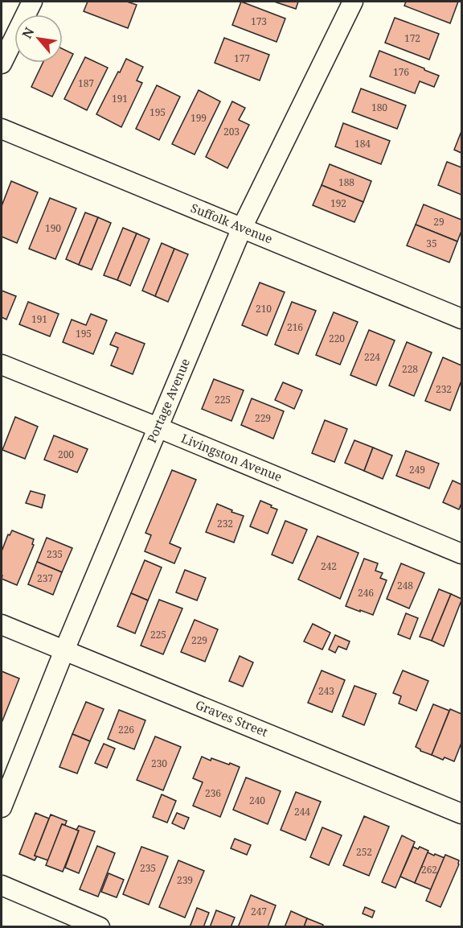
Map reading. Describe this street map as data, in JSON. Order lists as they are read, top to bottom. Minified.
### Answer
{"streets":{"street":["Suffolk Avenue","Portage Avenue","Livingston Avenue","Graves Street"]},"crossings":[["Suffolk Avenue","Portage Avenue"],["Portage Avenue","Livingston Avenue"],["Portage Avenue","Graves Street"]],"house_numbers":["173","172","177","176","187","191","180","195","199","203","184","188","192","29","190","35","210","191","216","195","220","224","228","232","225","229","200","249","232","235","242","237","248","246","225","229","243","226","230","236","240","244","252","235","262","239","247"],"north":"top left"}
